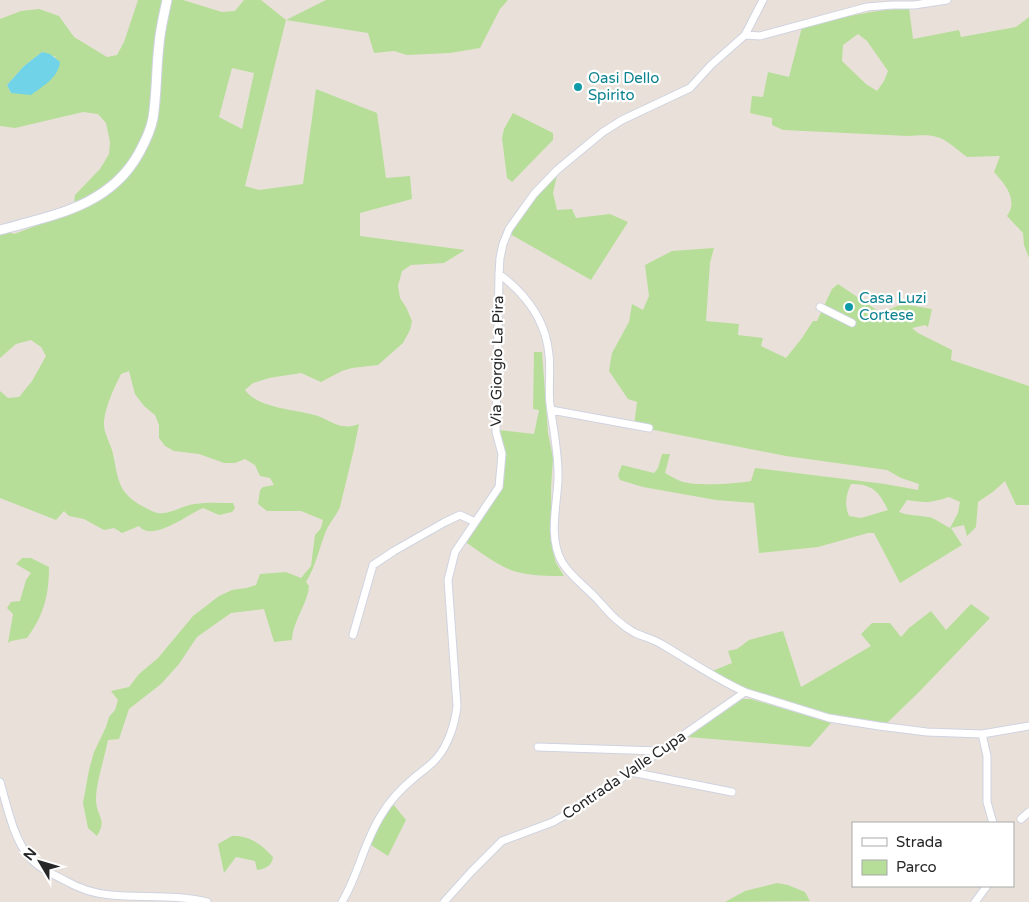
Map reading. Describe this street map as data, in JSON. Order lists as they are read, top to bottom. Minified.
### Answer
{"streets":{"street":["Via Giorgio La Pira","Contrada Valle Cupa"]},"places":["Oasi Dello Spirito","Casa Luzi Cortese"],"legend":["Strada","Parco"],"north":"top left"}
